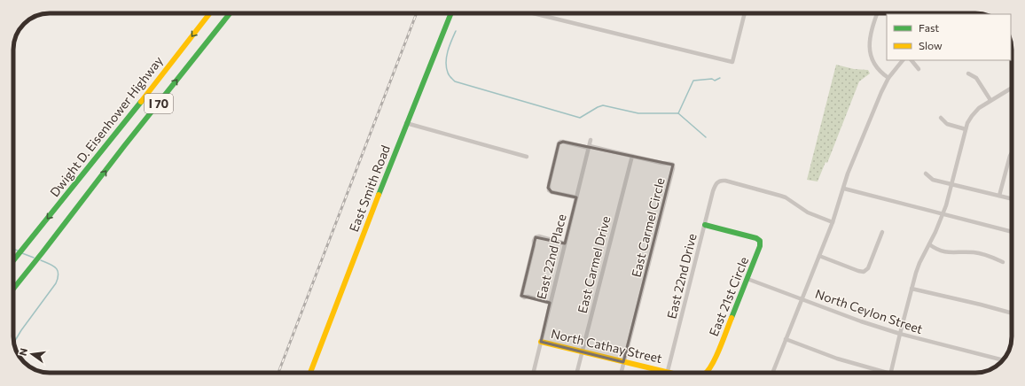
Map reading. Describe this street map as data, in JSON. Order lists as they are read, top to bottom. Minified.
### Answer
{"streets":{"main road":["I 70","Dwight D. Eisenhower Highway","East Smith Road","East 21st Circle","North Cathay Street"],"street":["East Carmel Circle","East 22nd Place","East Carmel Drive","East 22nd Drive","North Ceylon Street"]},"crossings":[["East Carmel Circle","East 22nd Place"],["East Carmel Circle","East Carmel Drive"],["East Carmel Circle","North Cathay Street"],["East 22nd Place","North Cathay Street"],["East Carmel Drive","North Cathay Street"],["East 22nd Drive","East 21st Circle"],["East 22nd Drive","North Cathay Street"],["East 21st Circle","North Ceylon Street"],["East 21st Circle","North Cathay Street"]],"legend":["Fast","Slow"],"north":"left"}
